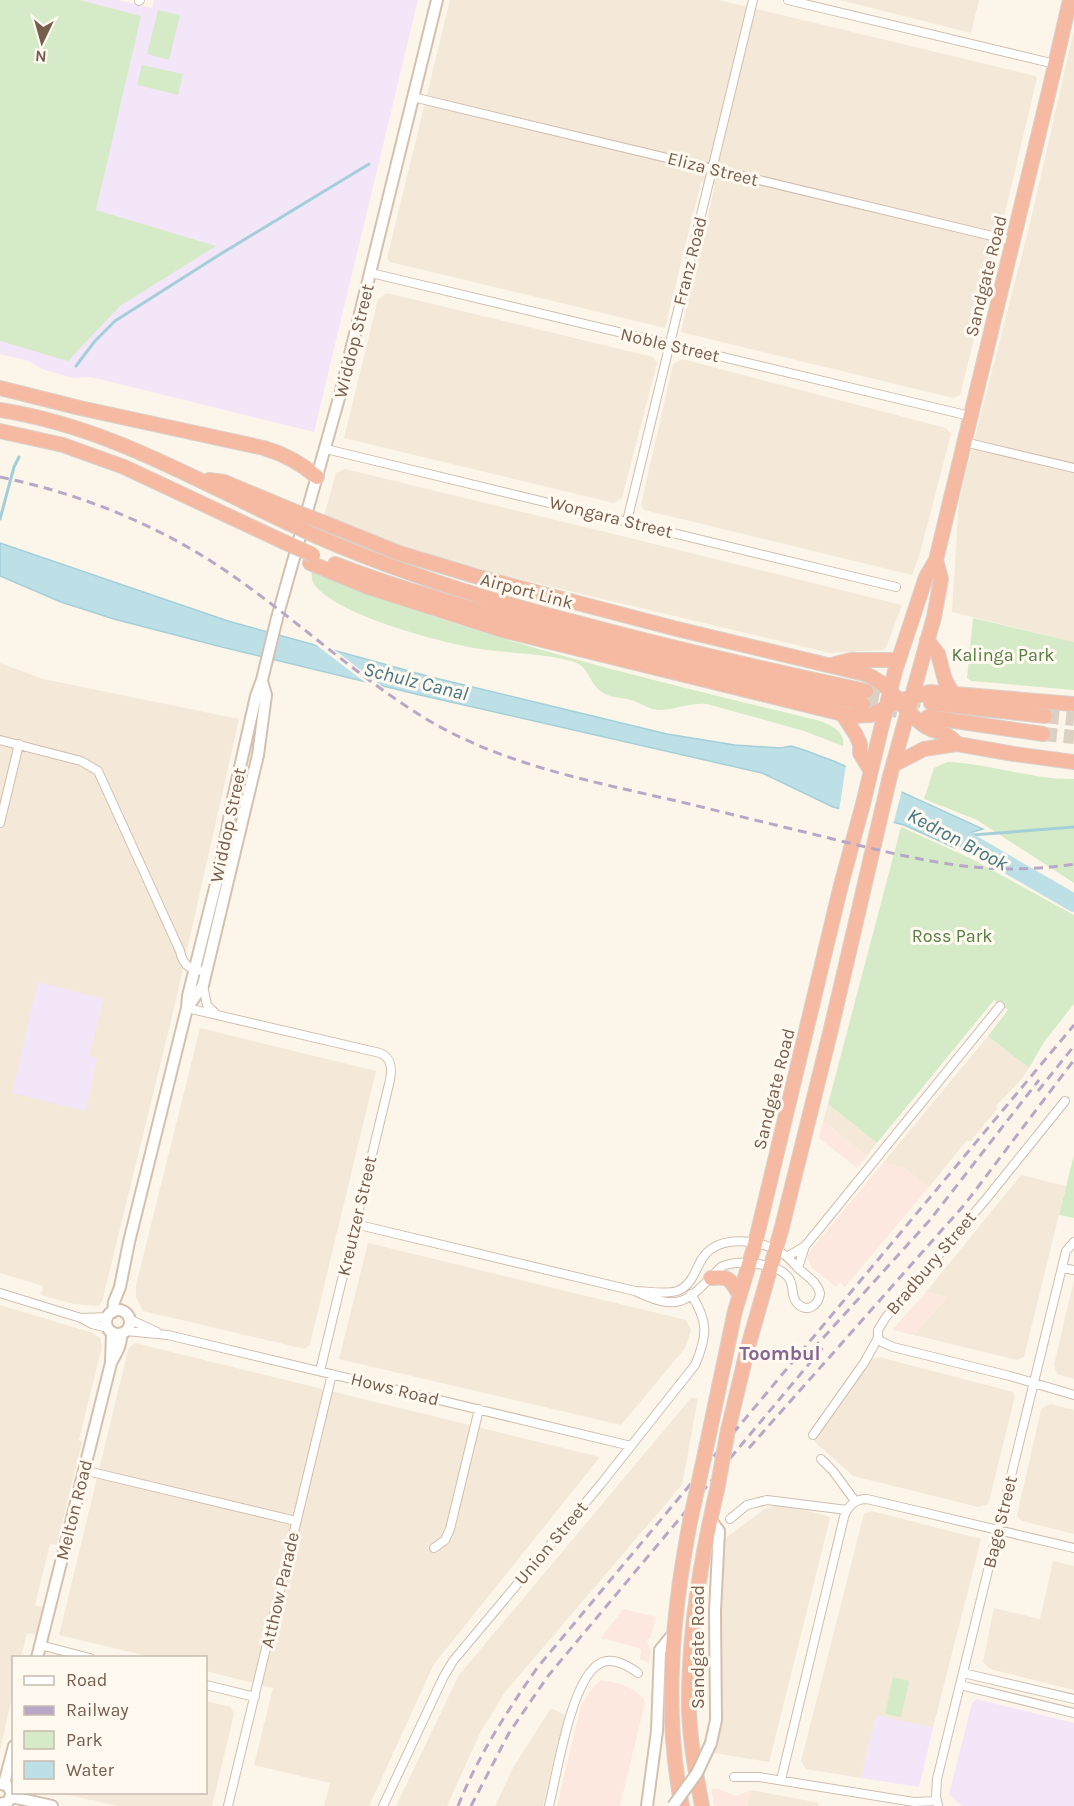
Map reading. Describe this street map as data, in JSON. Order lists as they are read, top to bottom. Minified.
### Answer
{"streets":{"highway":["Sandgate Road","Airport Link"],"street":["Eliza Street","Franz Road","Widdop Street","Noble Street","Wongara Street","Kreutzer Street","Bradbury Street","Hows Road","Melton Road","Bage Street","Union Street","Atthow Parade"]},"crossings":[["Eliza Street","Franz Road"],["Eliza Street","Sandgate Road"],["Eliza Street","Widdop Street"],["Franz Road","Noble Street"],["Franz Road","Wongara Street"],["Sandgate Road","Noble Street"],["Widdop Street","Noble Street"],["Widdop Street","Wongara Street"],["Widdop Street","Melton Road"],["Kreutzer Street","Hows Road"],["Hows Road","Melton Road"],["Hows Road","Union Street"],["Hows Road","Atthow Parade"]],"districts":["Toombul"],"water":["Schulz Canal","Kedron Brook"],"parks":["Kalinga Park","Ross Park"],"legend":["Road","Railway","Park","Water"],"north":"bottom"}
